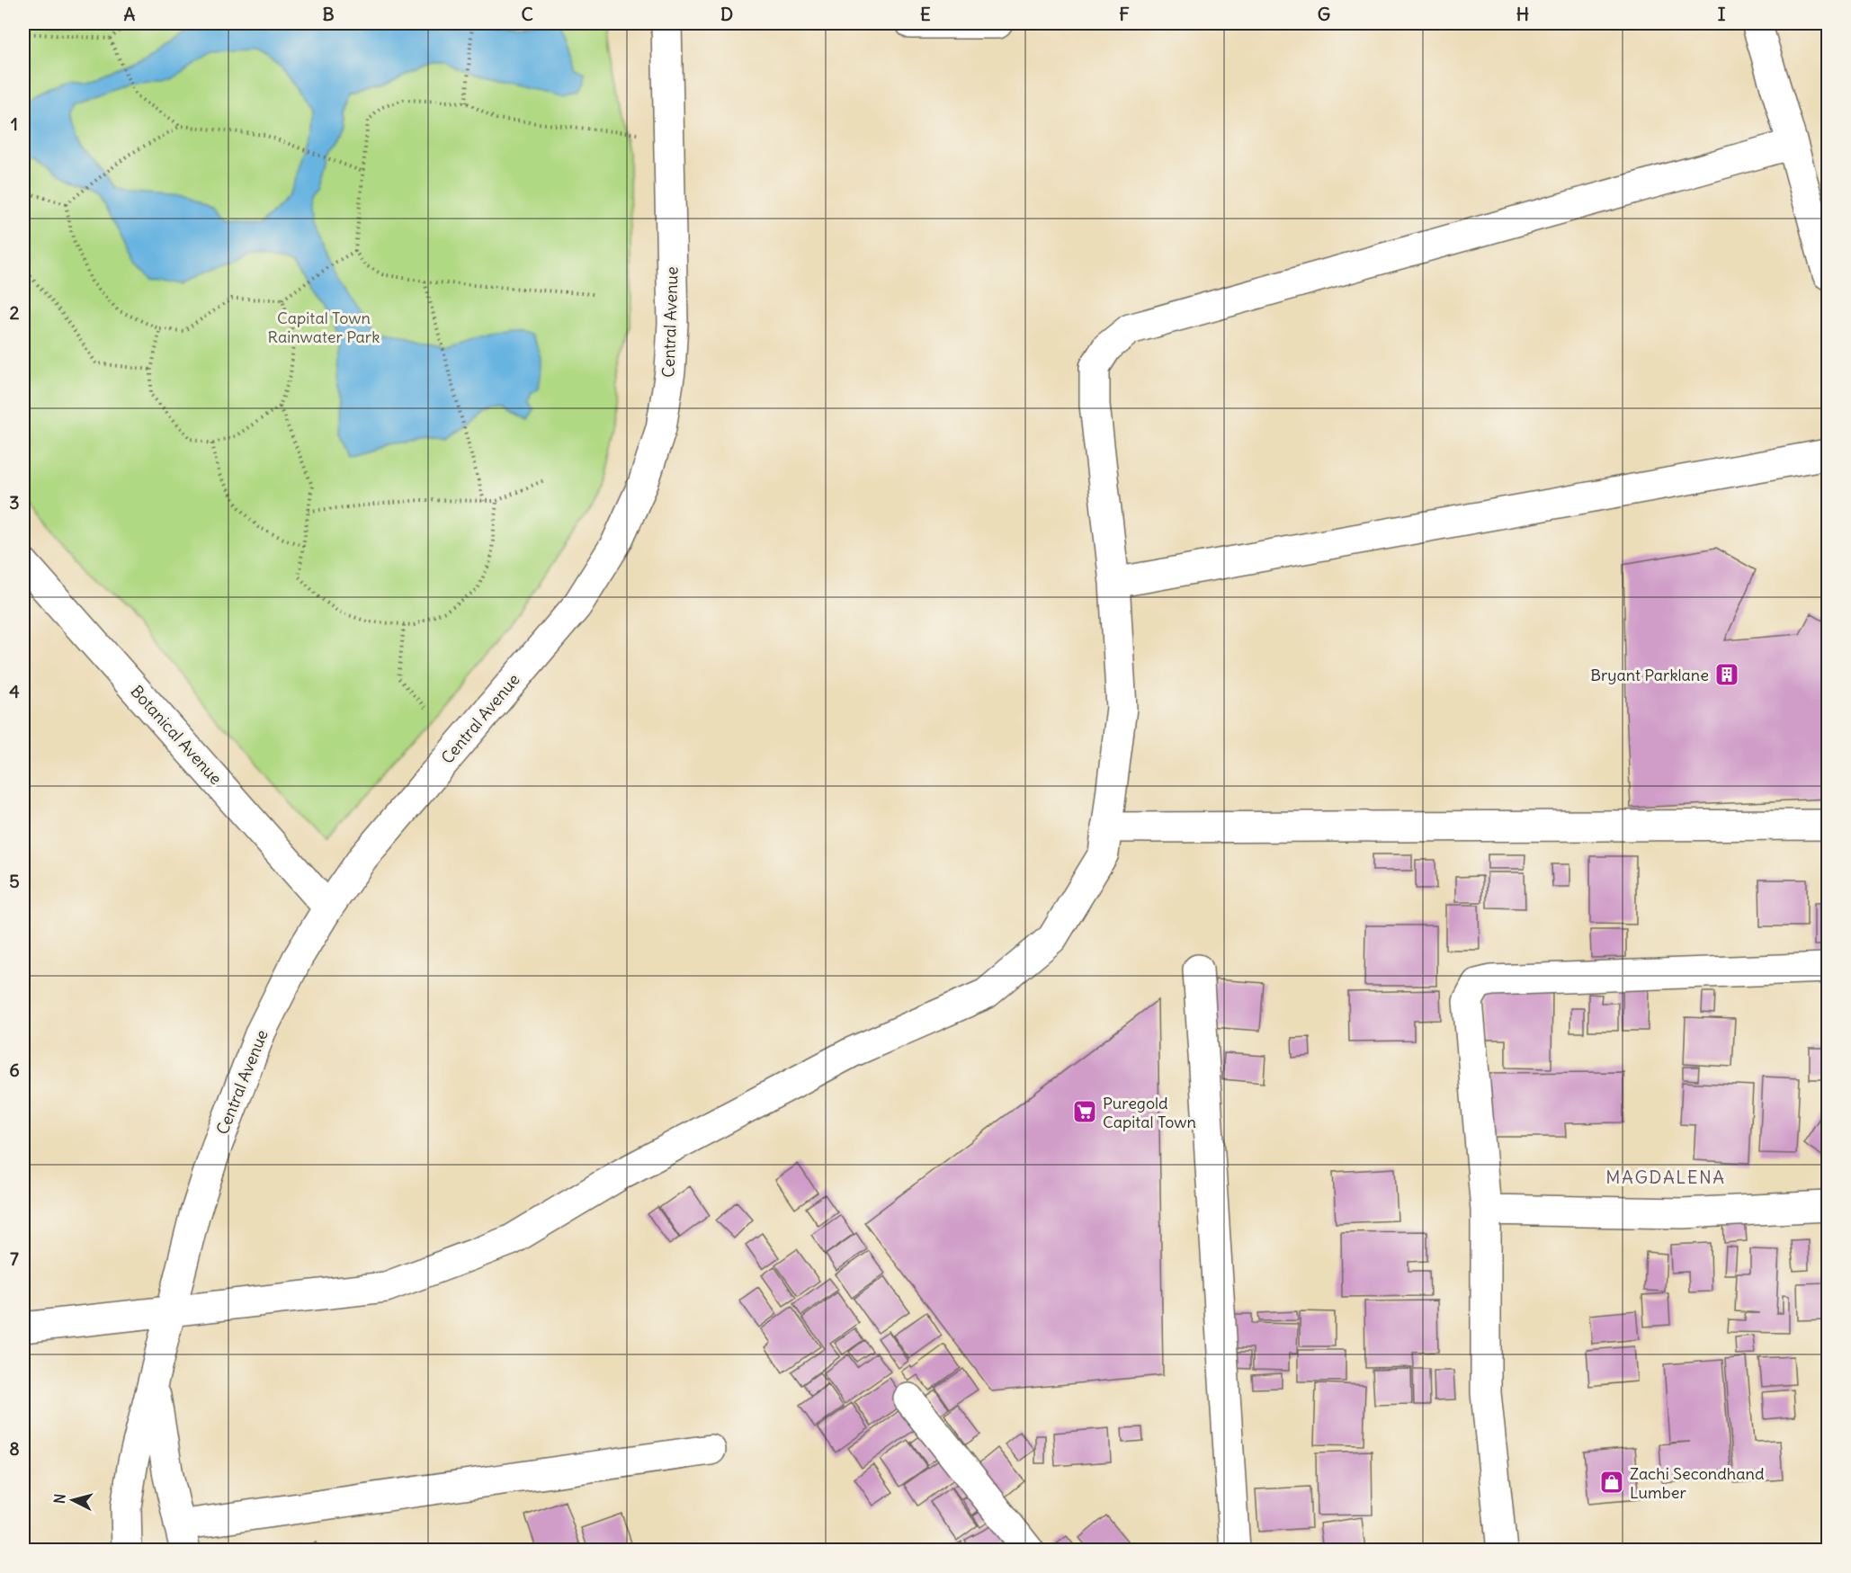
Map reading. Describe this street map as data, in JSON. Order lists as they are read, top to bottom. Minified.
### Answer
{"streets":{"street":["Central Avenue","Botanical Avenue"]},"crossings":[["Central Avenue","Botanical Avenue"]],"districts":["MAGDALENA"],"parks":["Capital Town Rainwater Park"],"places":{"building":["Bryant Parklane"],"supermarket":["Puregold Capital Town"],"shop":["Zachi Secondhand Lumber"]},"north":"left","grid":{"columns":["A","B","C","D","E","F","G","H","I"],"rows":["1","2","3","4","5","6","7","8"]}}
